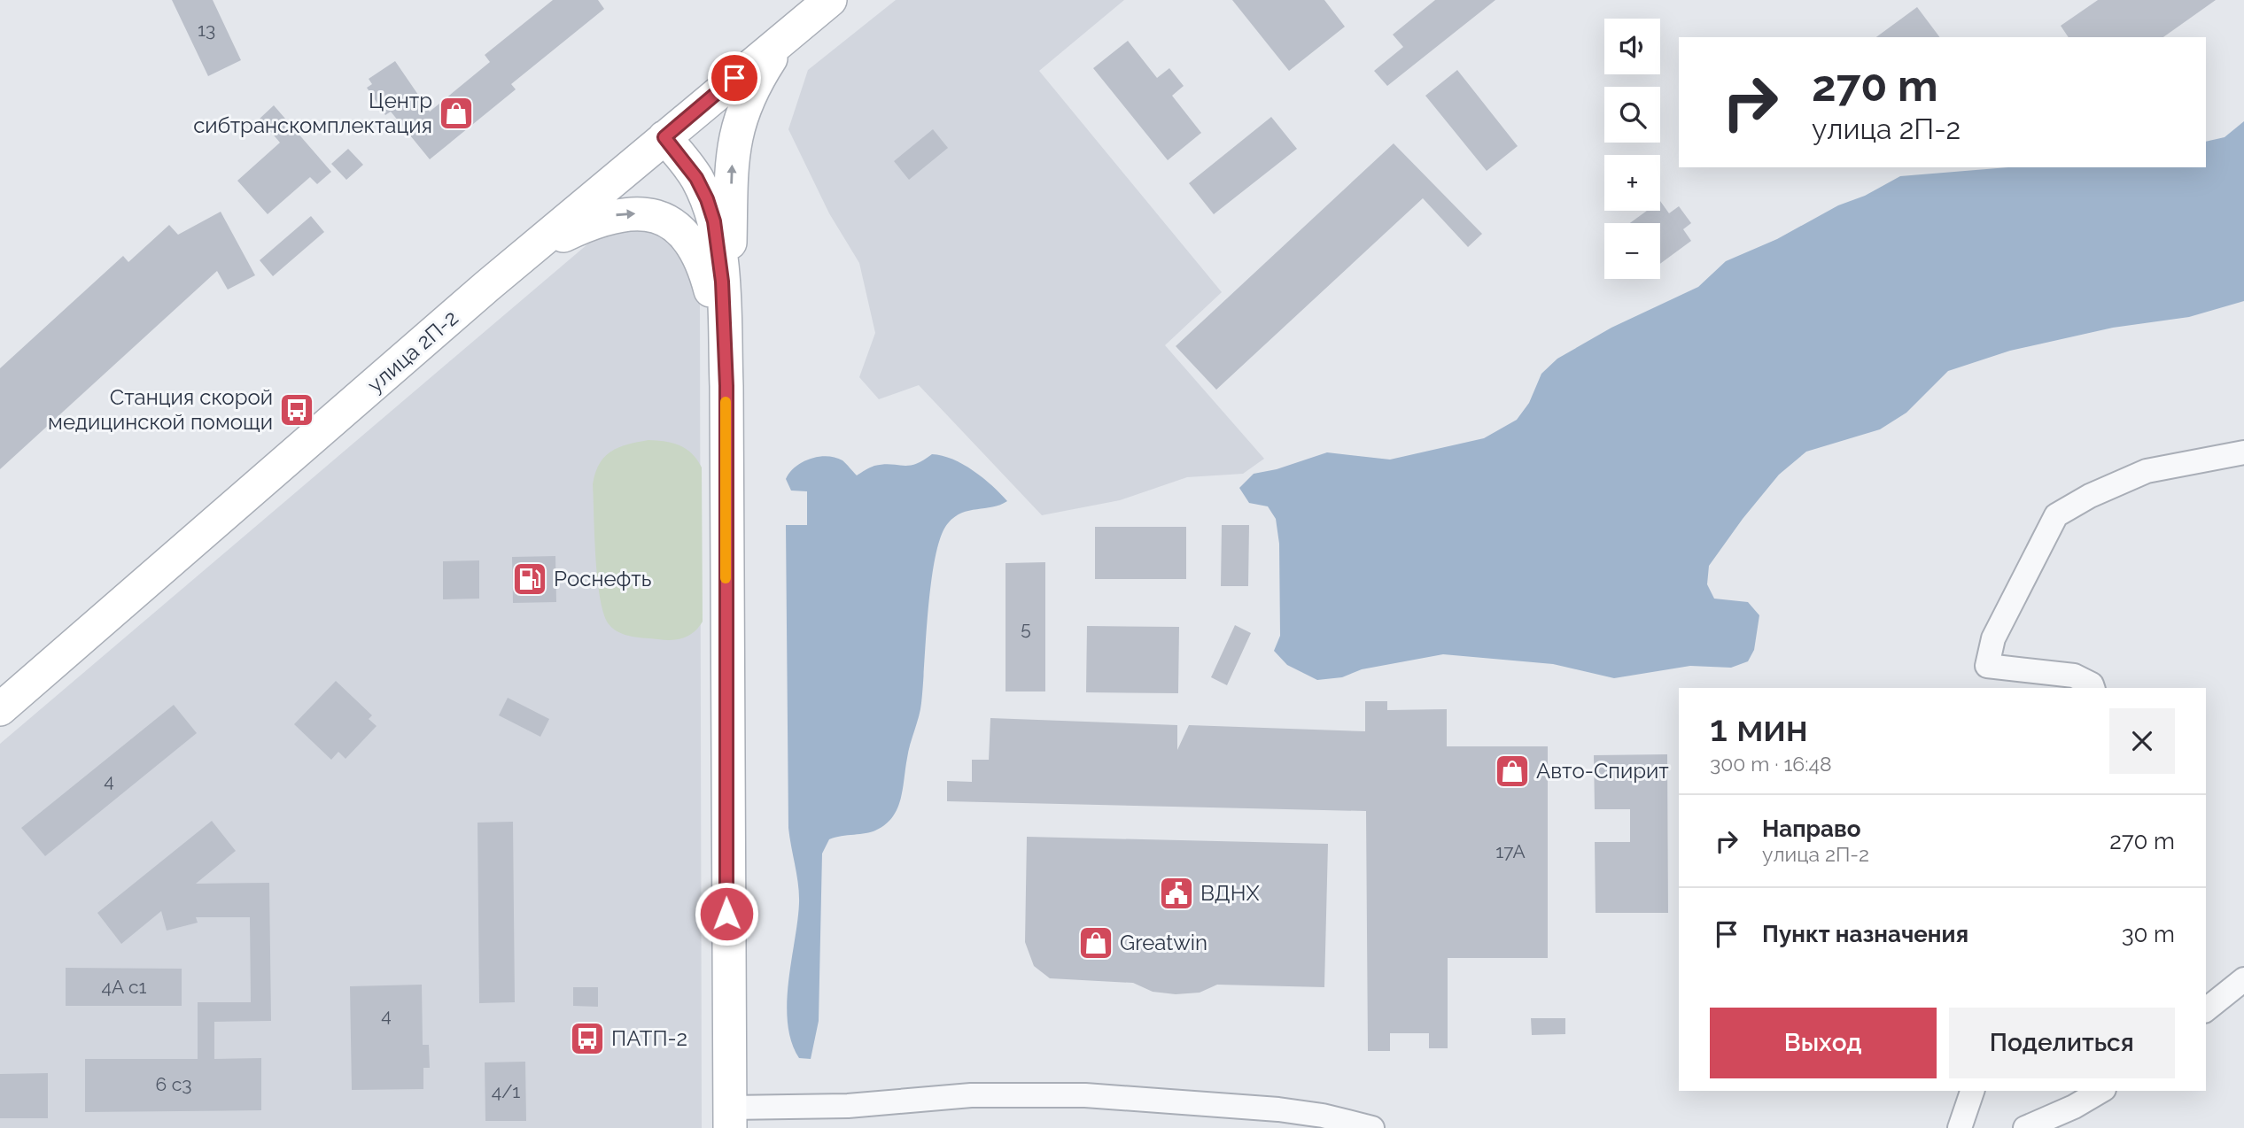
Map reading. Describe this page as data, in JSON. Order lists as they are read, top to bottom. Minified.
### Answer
{"streets":{"main road":["улица 2П-2"]},"places":{"shop":["Центр сибтранскомплектация","Авто-Спирит","Greatwin"],"bus stop":["Станция скорой медицинской помощи","ПАТП-2"],"fuel station":["Роснефть"],"public building":["ВДНХ"]},"house_numbers":["13","5","4","17А","4А с1","4","6 с3","4/1"],"page":{"map_buttons":["+","−"],"turn":["270 m","улица 2П-2"],"heading":["1 мин","300 m · 16:48"],"list":[{"name":"Направо","note":"улица 2П-2","value":"270 m"},{"name":"Пункт назначения","value":"30 m"}],"buttons":["Выход","Поделиться"]}}
